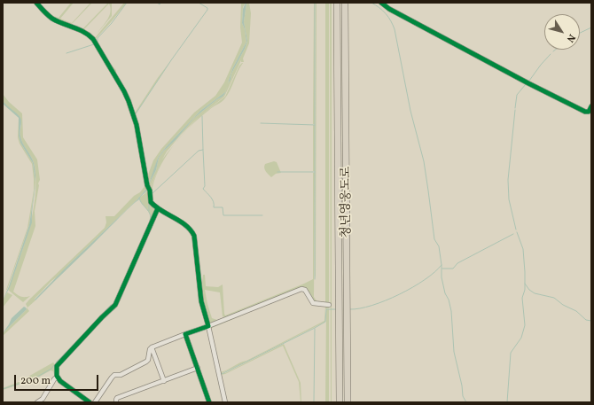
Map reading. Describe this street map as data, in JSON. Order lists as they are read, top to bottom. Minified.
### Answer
{"streets":{"highway":["청년영웅도로"]},"scale_bar":"200 m","north":"bottom right"}
